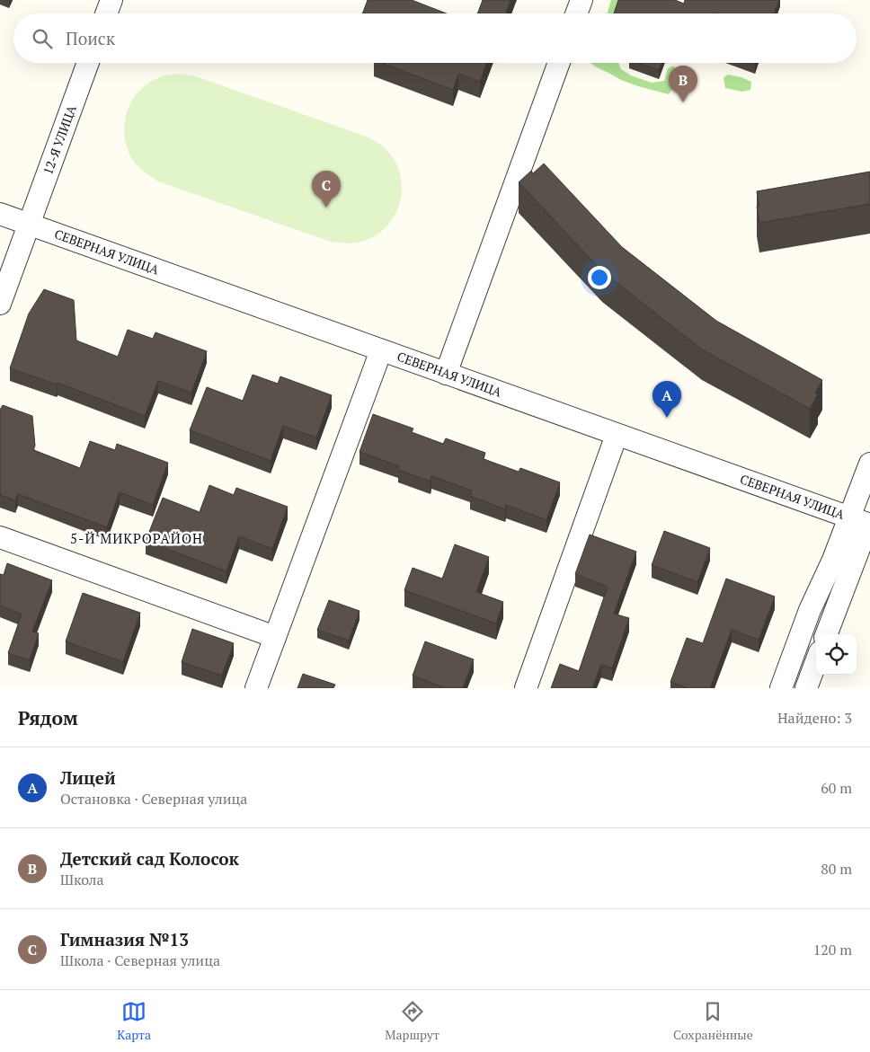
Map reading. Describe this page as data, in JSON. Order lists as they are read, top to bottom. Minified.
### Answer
{"streets":{"street":["12-Я УЛИЦА","СЕВЕРНАЯ УЛИЦА"]},"crossings":[["12-Я УЛИЦА","СЕВЕРНАЯ УЛИЦА"]],"districts":["5-Й МИКРОРАЙОН"],"page":{"search":"Поиск","pins":["B","C","A"],"heading":["Рядом","Найдено: 3"],"list":[{"mark":"A","name":"Лицей","note":"Остановка · Северная улица","value":"60 m"},{"mark":"B","name":"Детский сад Колосок","note":"Школа","value":"80 m"},{"mark":"C","name":"Гимназия №13","note":"Школа · Северная улица","value":"120 m"}],"nav":["Карта","Маршрут","Сохранённые"]}}
